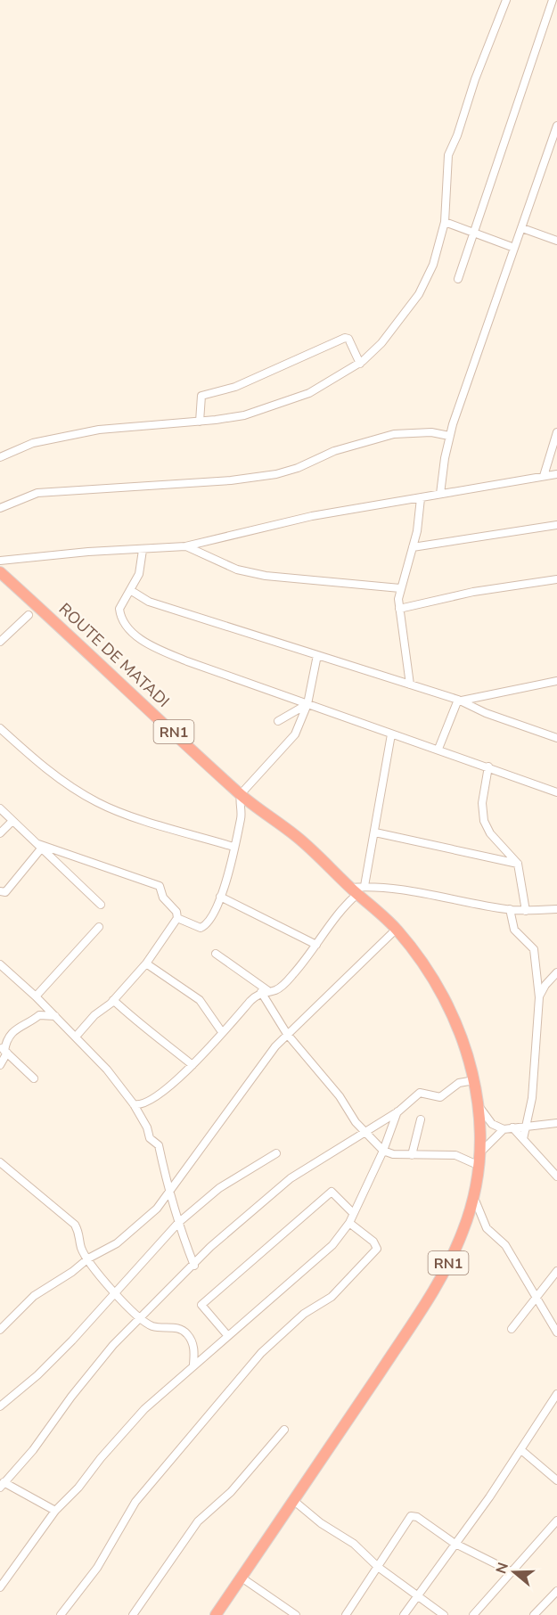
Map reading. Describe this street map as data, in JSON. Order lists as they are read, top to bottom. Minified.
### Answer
{"streets":{"highway":["ROUTE DE MATADI","RN1"]},"crossings":[["ROUTE DE MATADI","RN1"]],"north":"left"}
